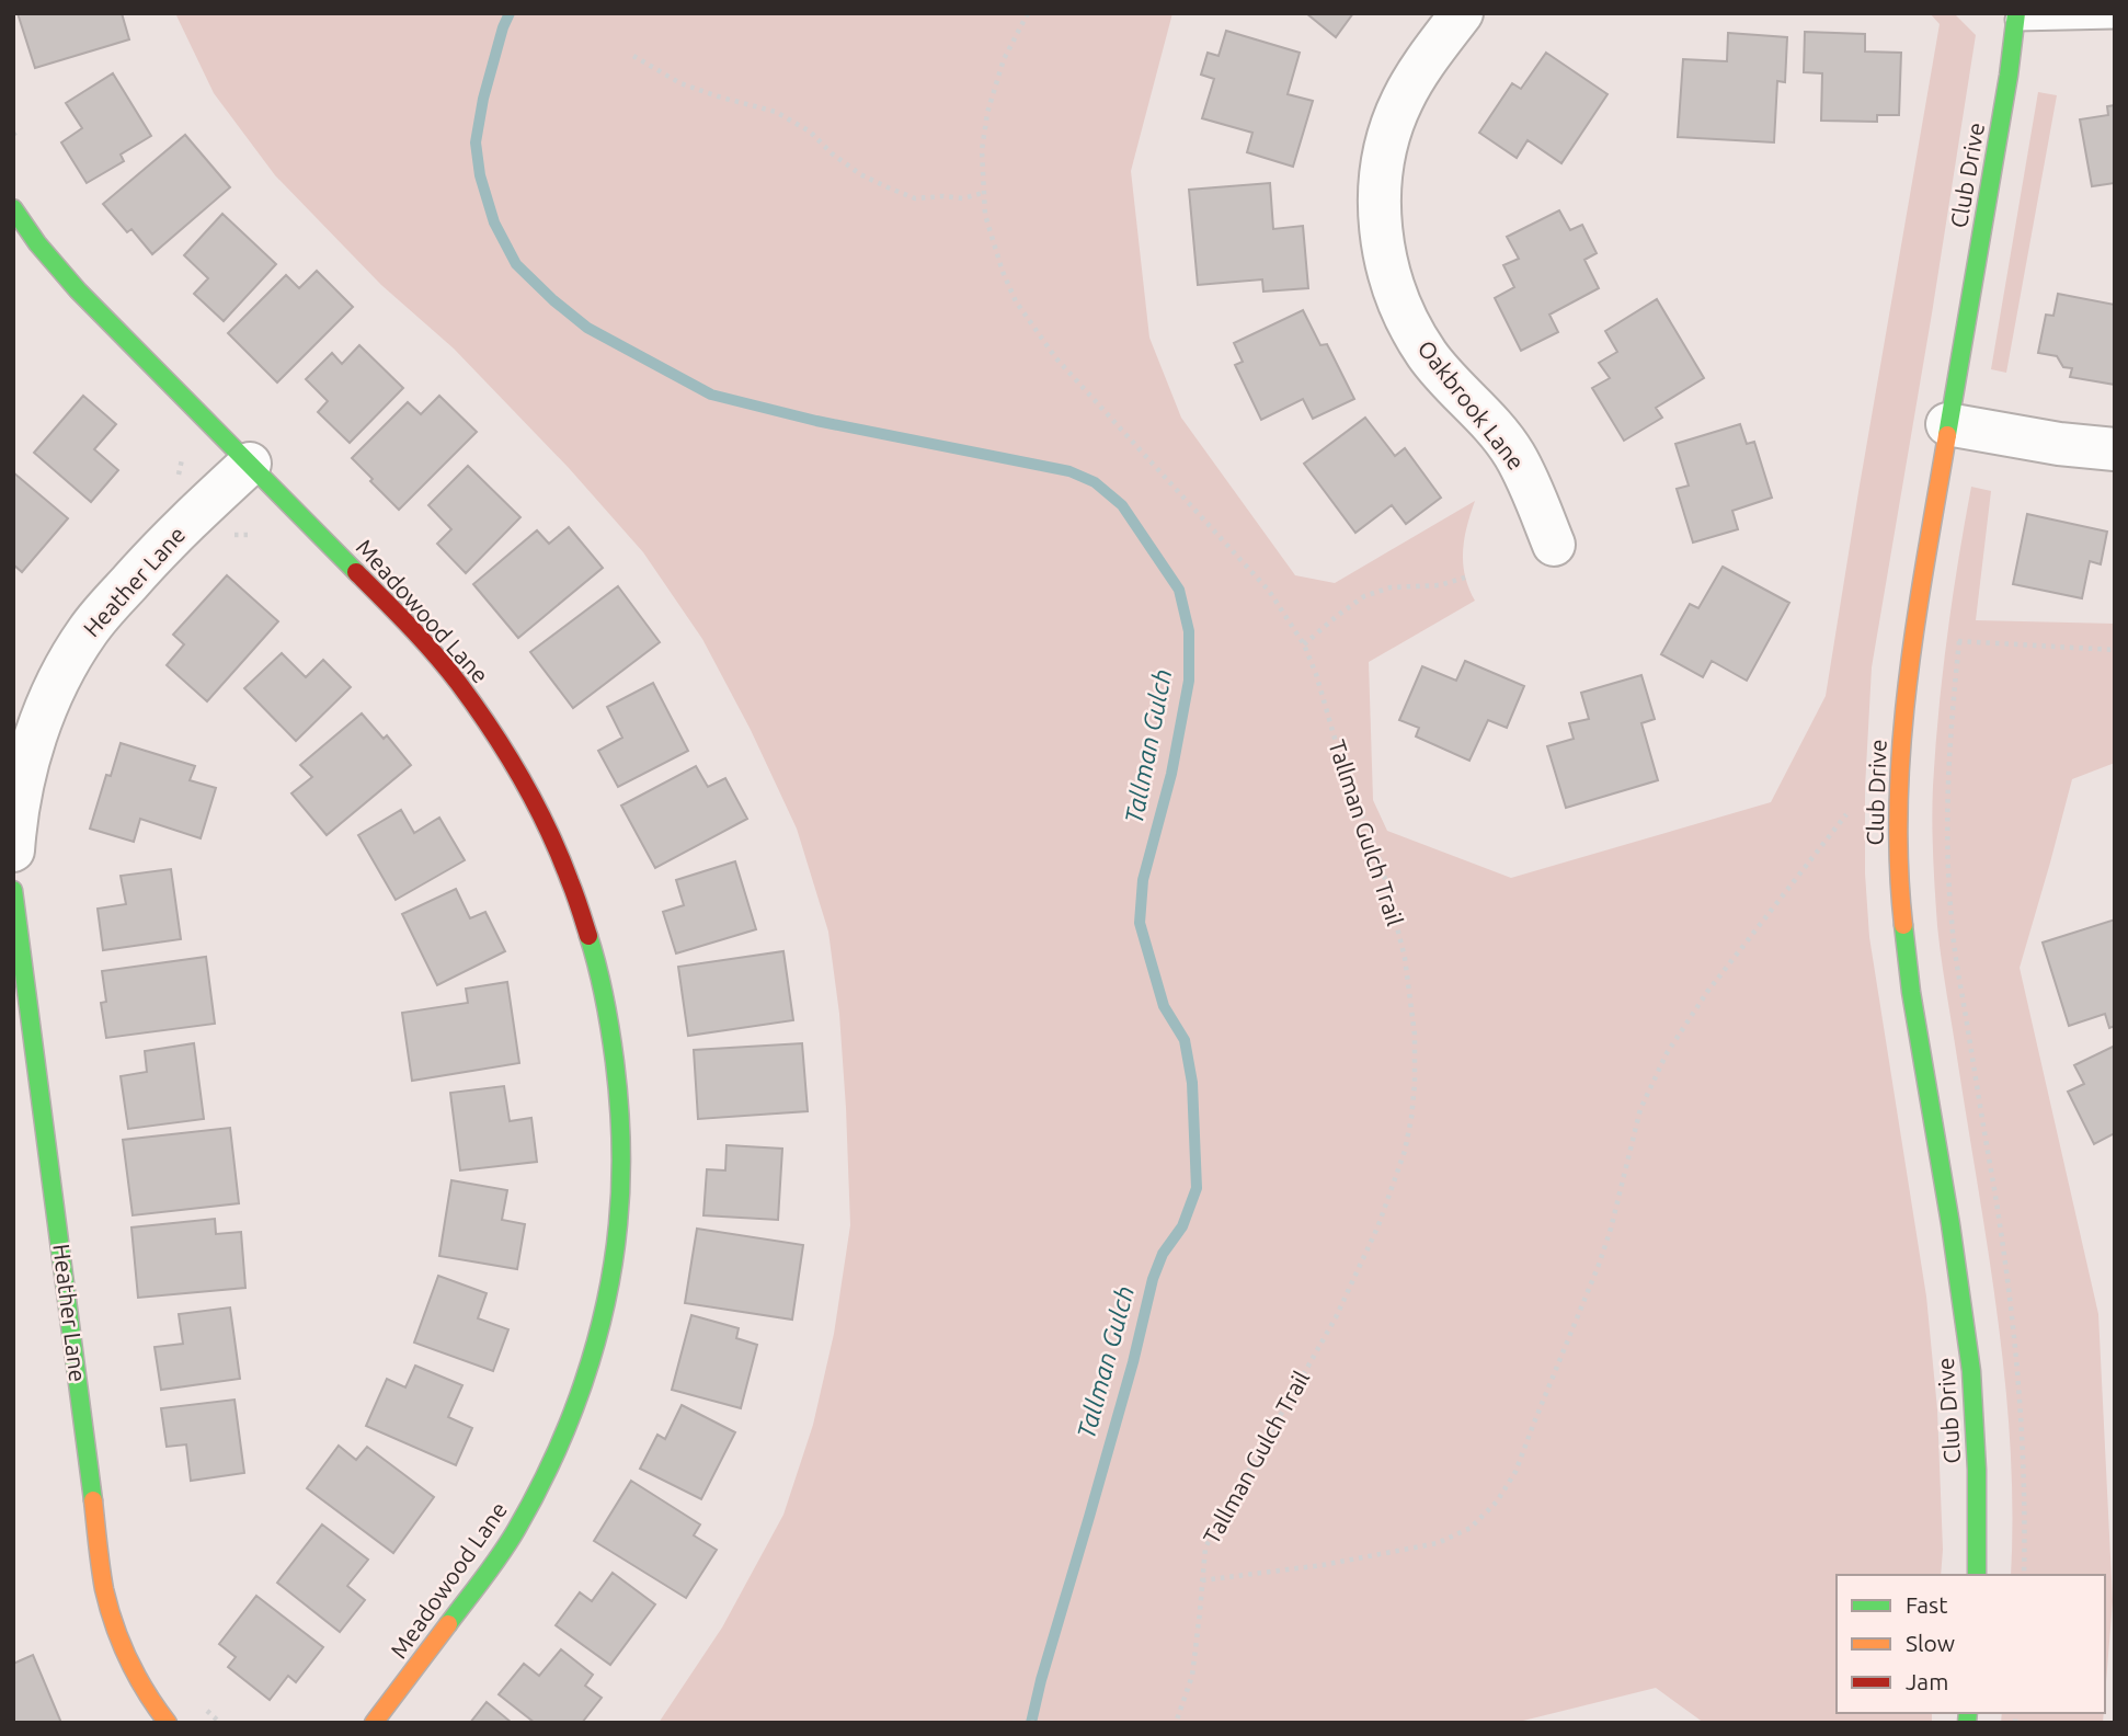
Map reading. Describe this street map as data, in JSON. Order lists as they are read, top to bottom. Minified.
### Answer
{"streets":{"street":["Club Drive","Oakbrook Lane","Heather Lane","Meadowood Lane"],"path":["Tallman Gulch Trail"]},"crossings":[["Heather Lane","Meadowood Lane"]],"water":["Tallman Gulch"],"legend":["Fast","Slow","Jam"]}
